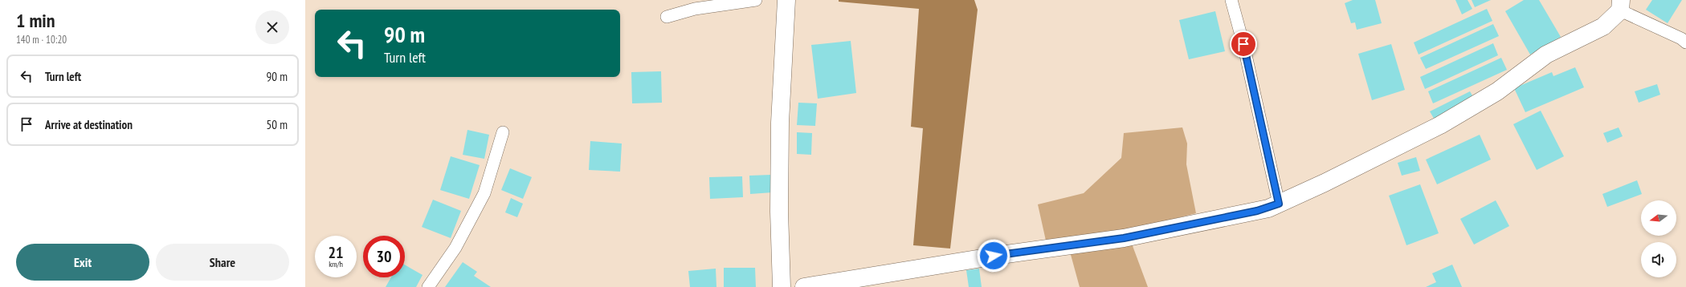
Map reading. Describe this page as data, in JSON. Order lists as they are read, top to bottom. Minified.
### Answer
{"north":"left","page":{"heading":["1 min","140 m · 10:20"],"turn":["90 m","Turn left"],"list":[{"name":"Turn left","value":"90 m"},{"name":"Arrive at destination","value":"50 m"}],"speed":"21 km/h","limit":"30","buttons":["Exit","Share"]}}
